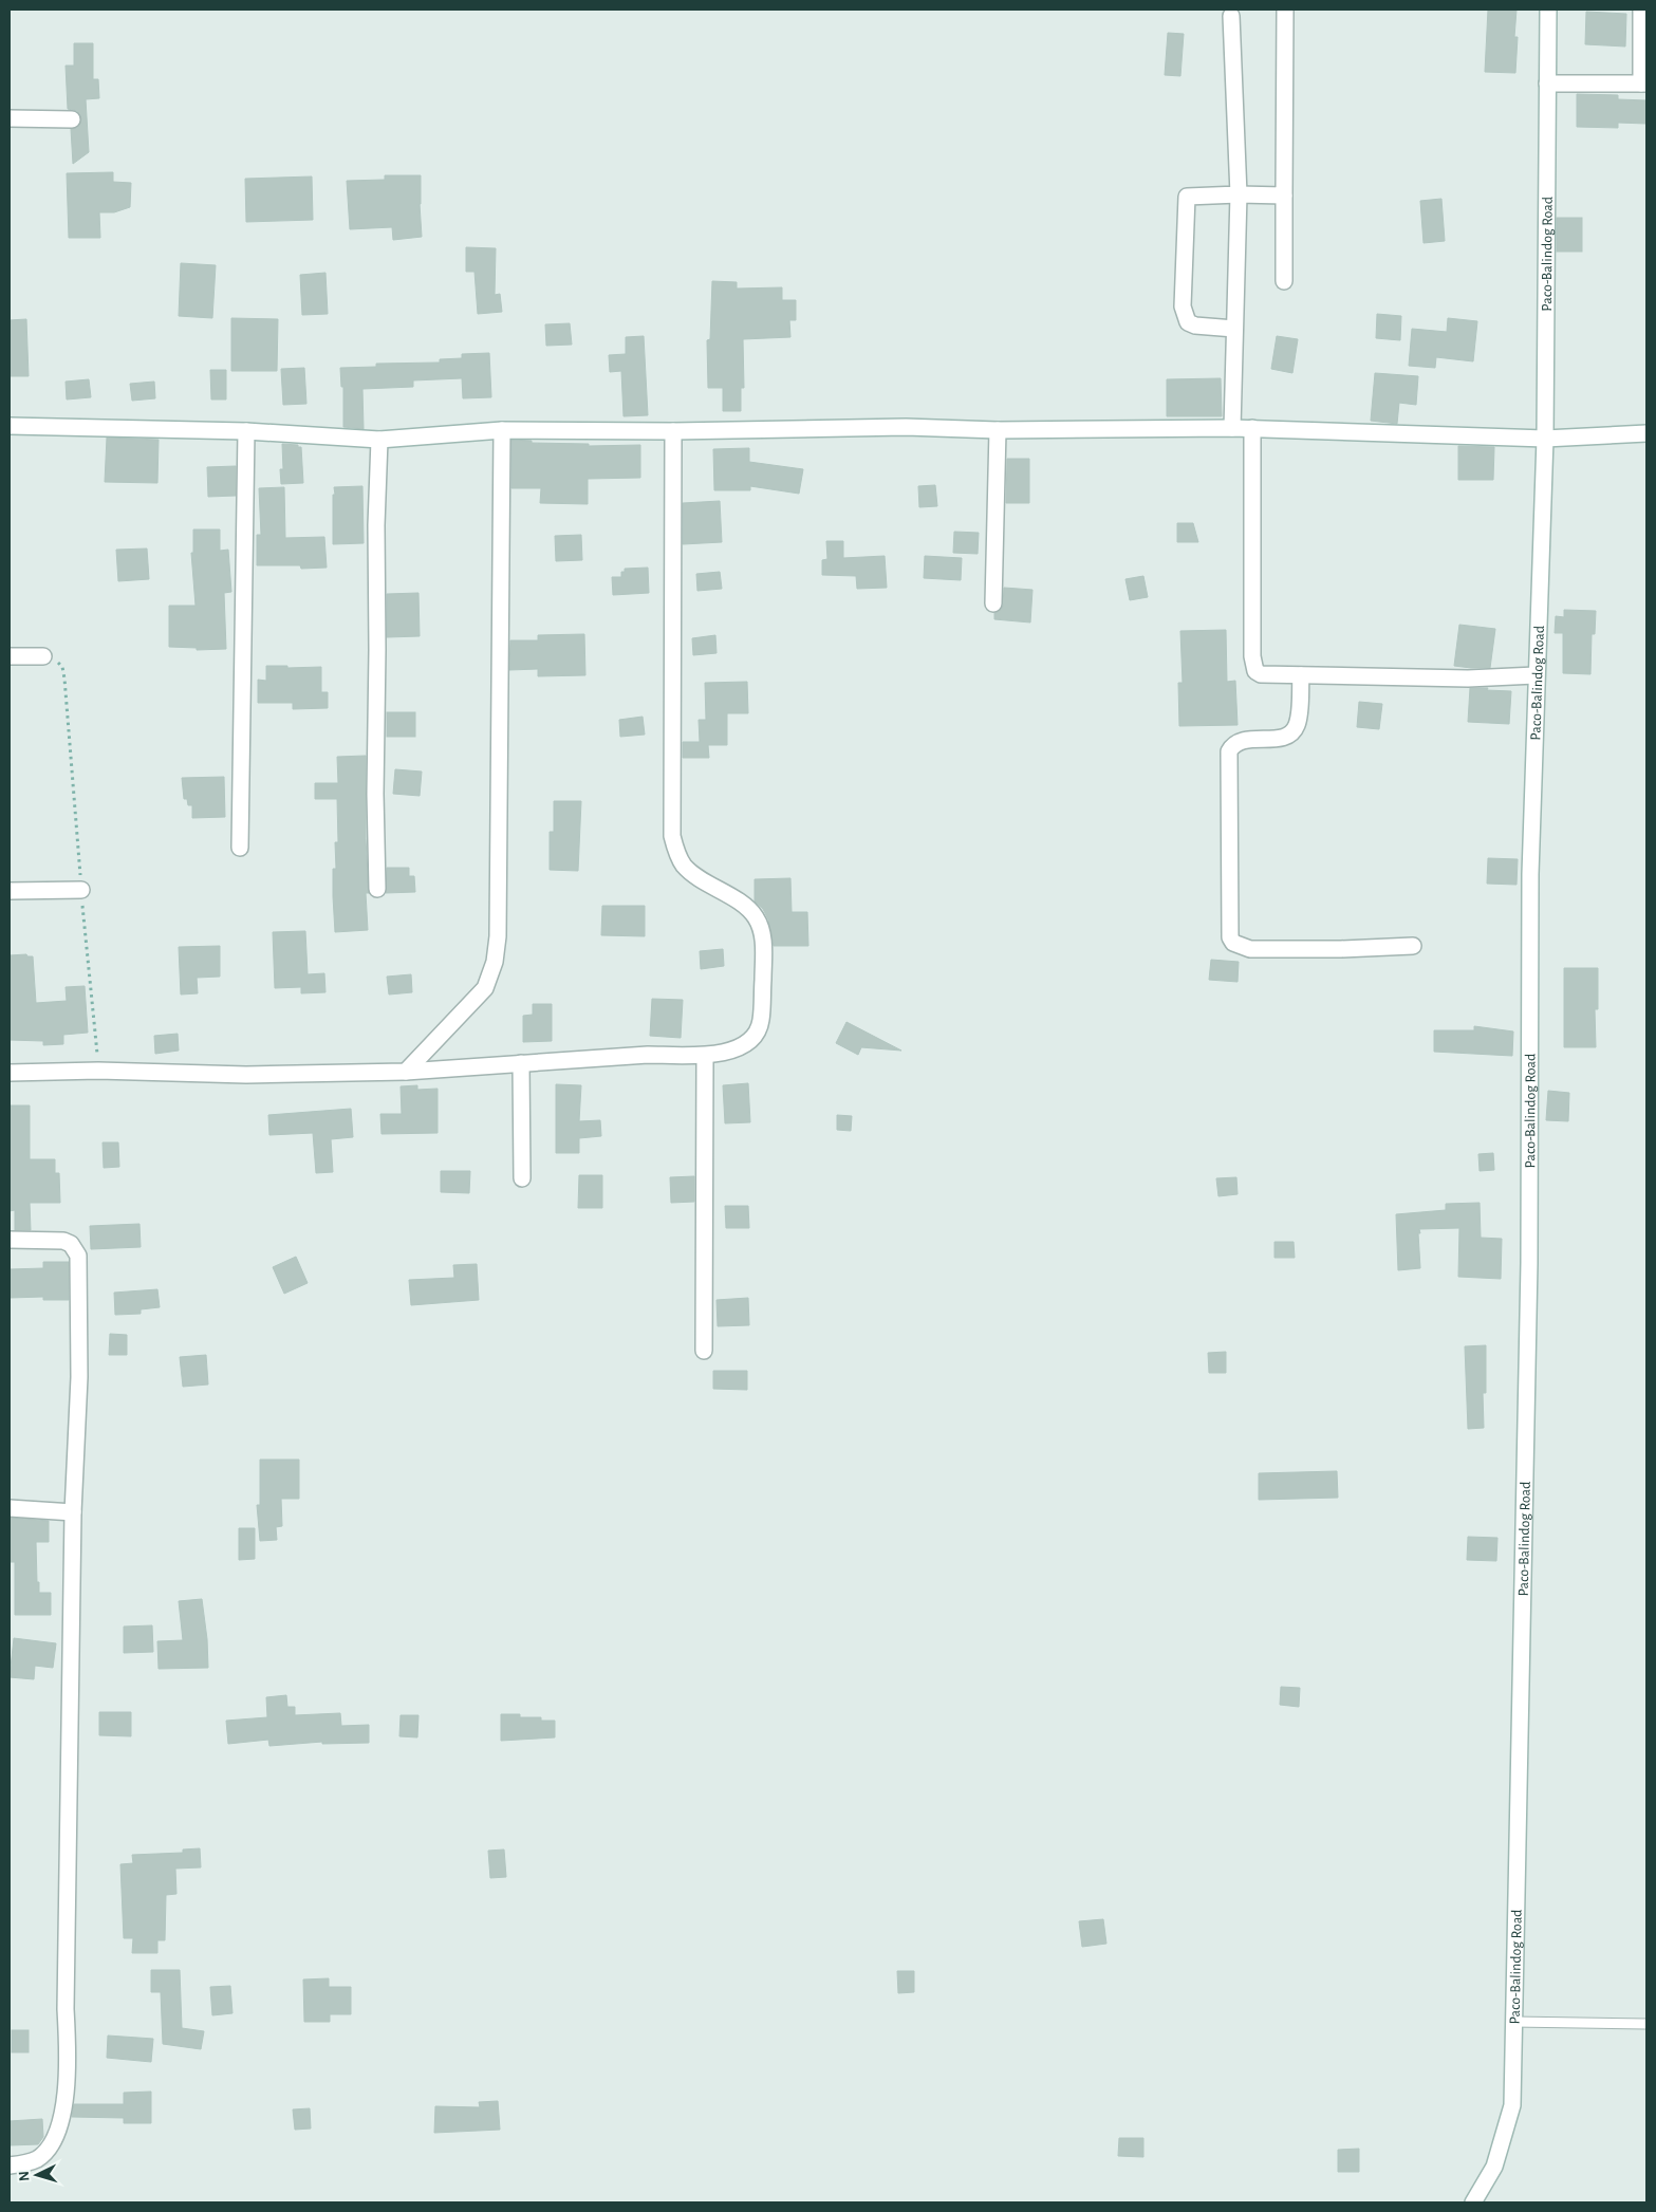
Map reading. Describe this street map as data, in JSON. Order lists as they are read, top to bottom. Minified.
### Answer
{"streets":{"street":["Paco-Balindog Road"]},"north":"left"}
